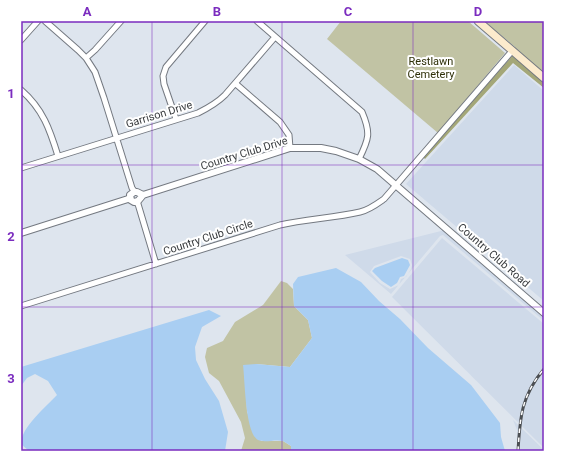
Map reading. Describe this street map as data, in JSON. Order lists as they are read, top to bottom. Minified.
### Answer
{"streets":{"street":["Garrison Drive","Country Club Drive","Country Club Circle","Country Club Road"]},"crossings":[["Country Club Drive","Country Club Circle"],["Country Club Drive","Country Club Road"]],"parks":["Restlawn Cemetery"],"grid":{"columns":["A","B","C","D"],"rows":["1","2","3"]}}
